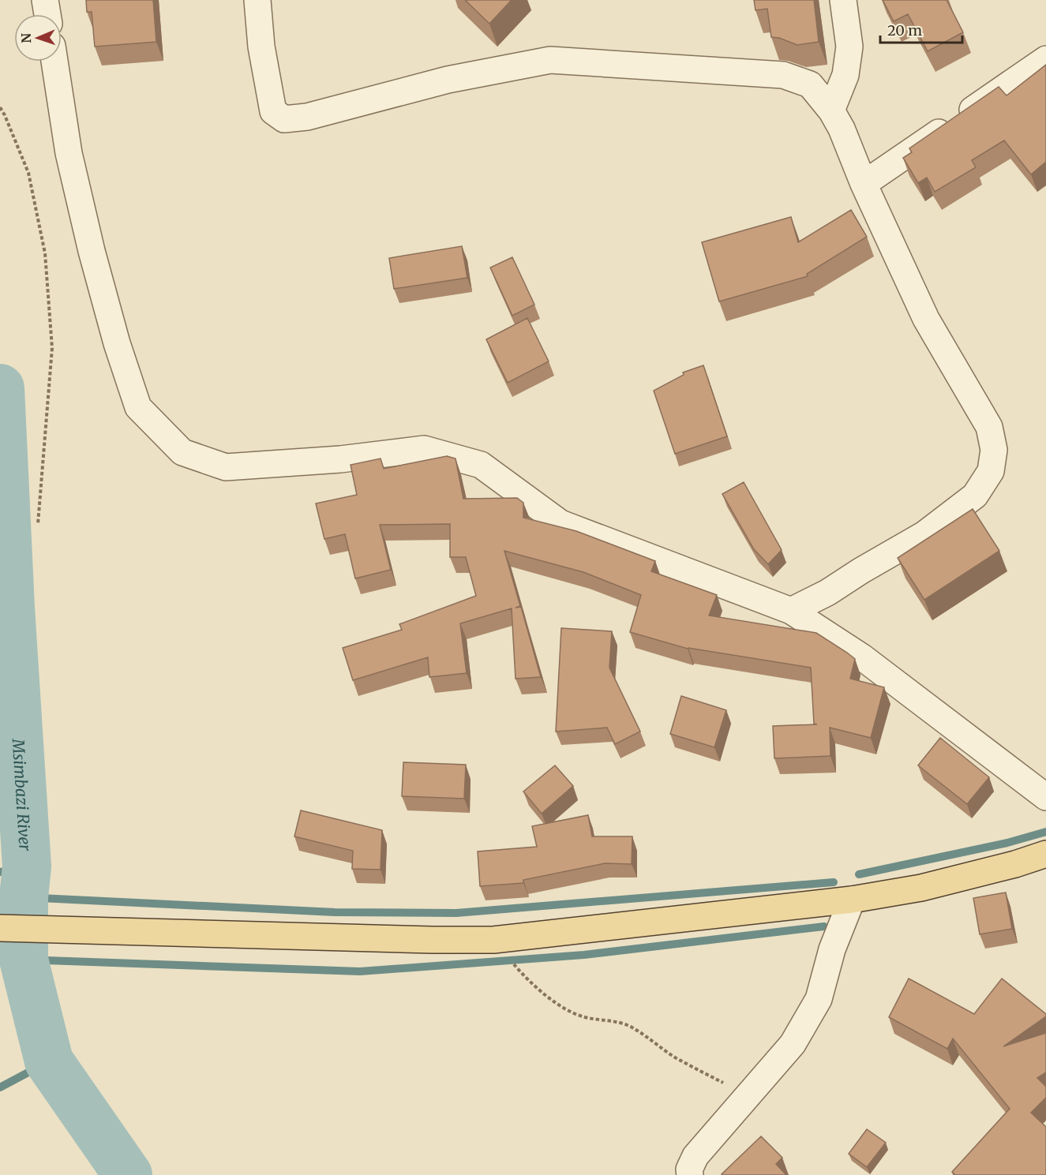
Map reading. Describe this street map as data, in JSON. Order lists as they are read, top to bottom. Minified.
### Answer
{"water":["Msimbazi River"],"scale_bar":"20 m","north":"left"}
